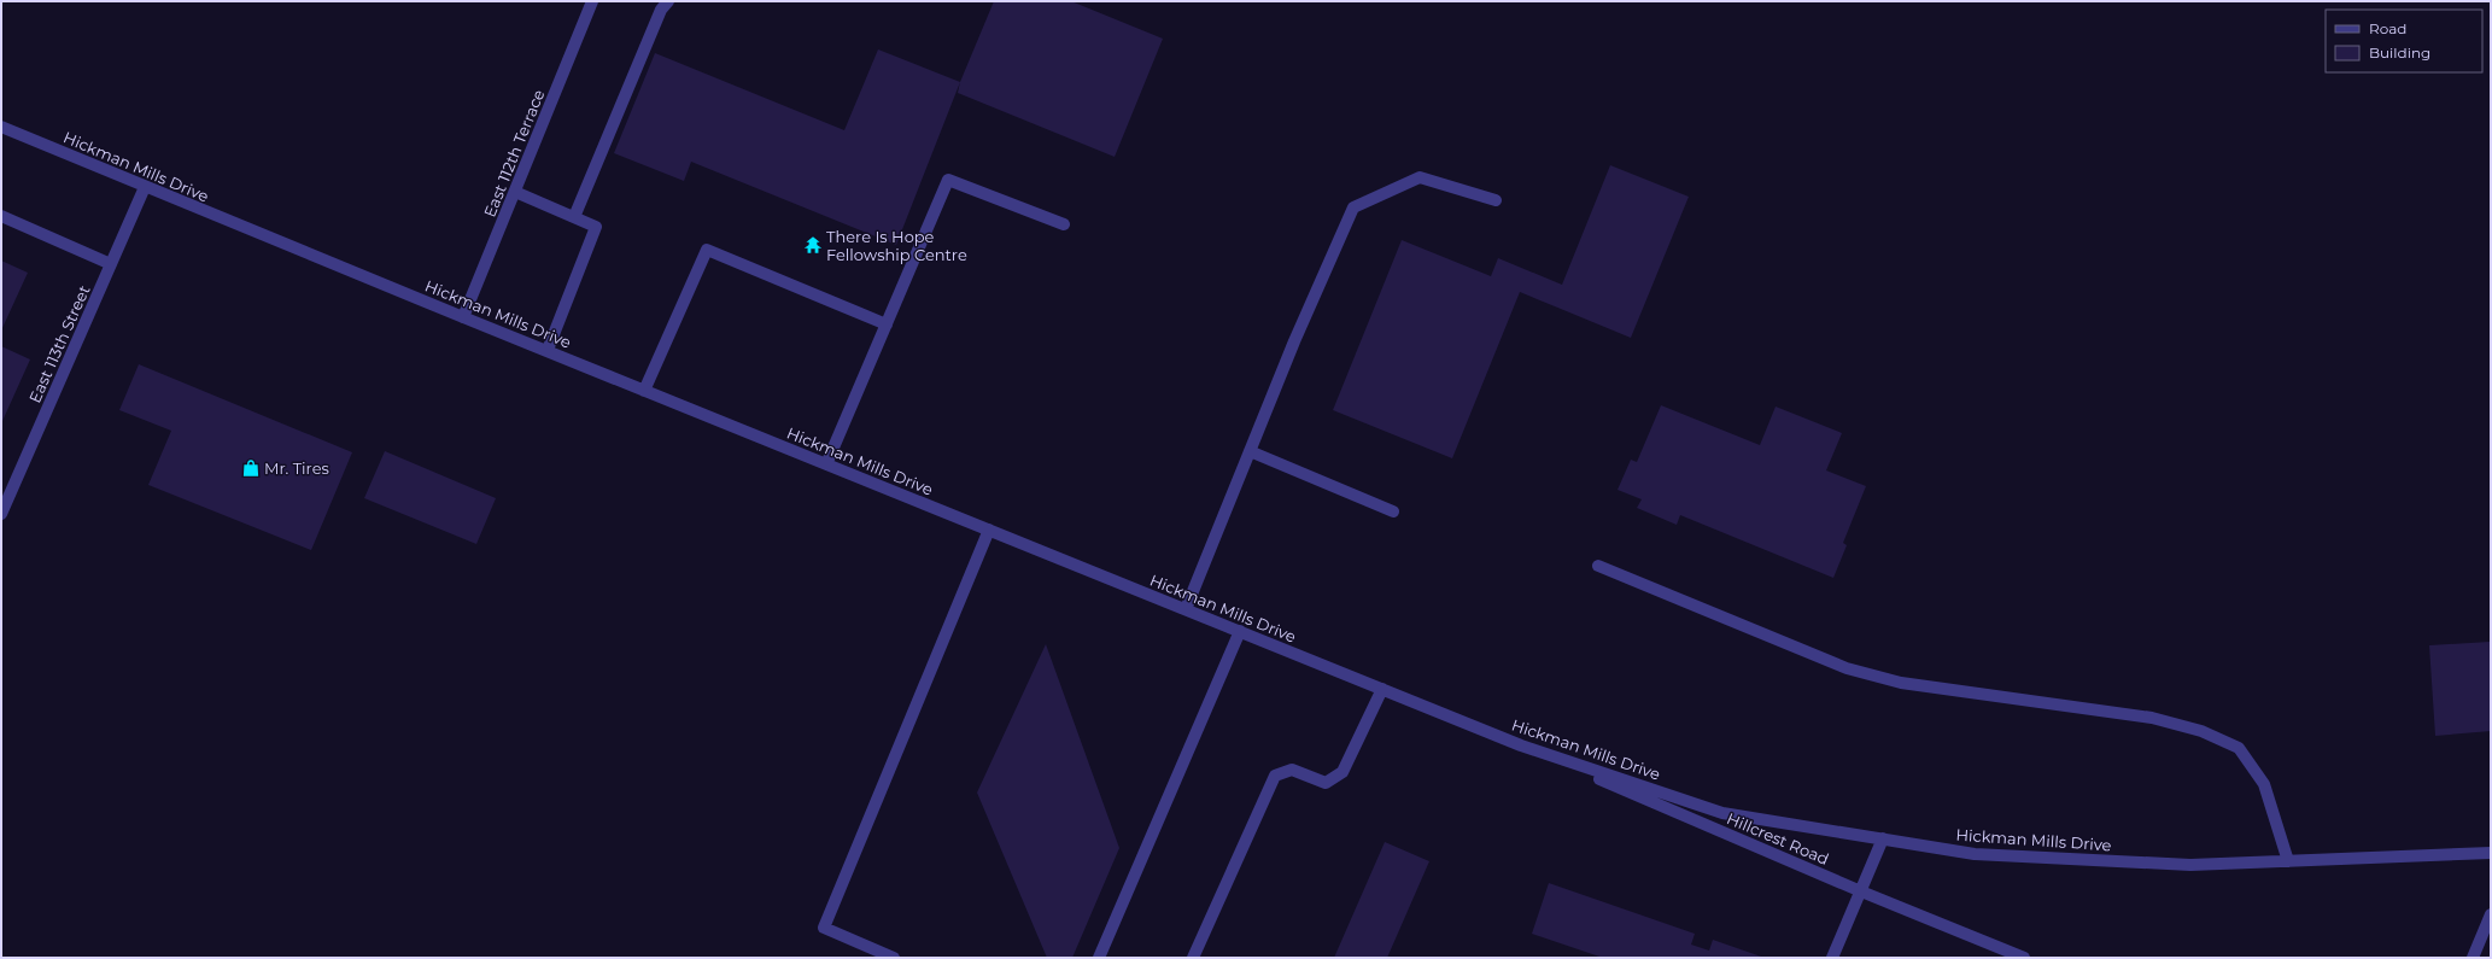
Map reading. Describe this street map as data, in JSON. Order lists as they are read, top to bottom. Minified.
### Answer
{"streets":{"street":["East 112th Terrace","Hickman Mills Drive","East 113th Street","Hillcrest Road"]},"crossings":[["East 112th Terrace","Hickman Mills Drive"],["Hickman Mills Drive","East 113th Street"],["Hickman Mills Drive","Hillcrest Road"]],"places":{"temple":["There Is Hope Fellowship Centre"],"shop":["Mr. Tires"]},"legend":["Road","Building"]}
